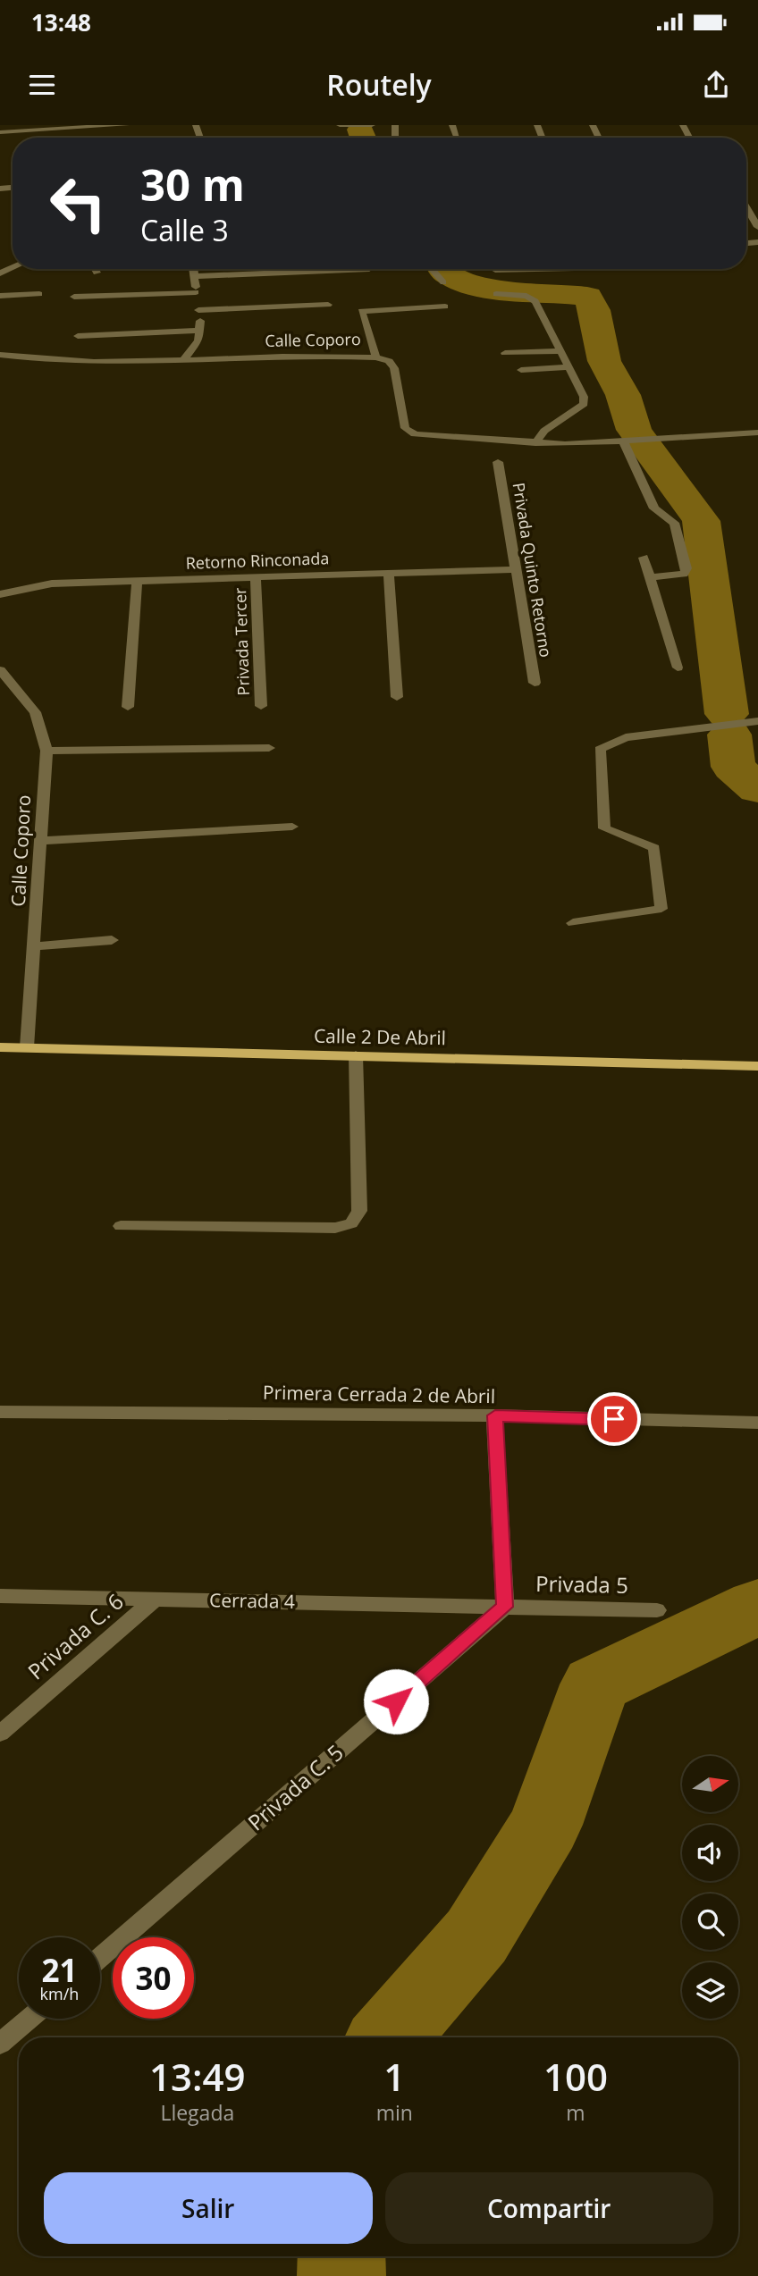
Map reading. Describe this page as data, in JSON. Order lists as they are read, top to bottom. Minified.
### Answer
{"streets":{"main road":["Calle 2 De Abril"],"street":["Calle Coporo","Retorno Rinconada","Privada Quinto Retorno","Privada Tercer","Primera Cerrada 2 de Abril","Privada 5","Cerrada 4","Privada C. 6","Privada C. 5"]},"crossings":[["Calle Coporo","Calle 2 De Abril"],["Retorno Rinconada","Privada Quinto Retorno"],["Retorno Rinconada","Privada Tercer"],["Privada 5","Cerrada 4"],["Privada 5","Privada C. 5"],["Cerrada 4","Privada C. 6"],["Cerrada 4","Privada C. 5"]],"north":"right","page":{"status":"13:48","header":"Routely","turn":["30 m","Calle 3"],"speed":"21 km/h","limit":"30","eta":["13:49","Llegada","1","min","100","m"],"buttons":["Salir","Compartir"]}}
